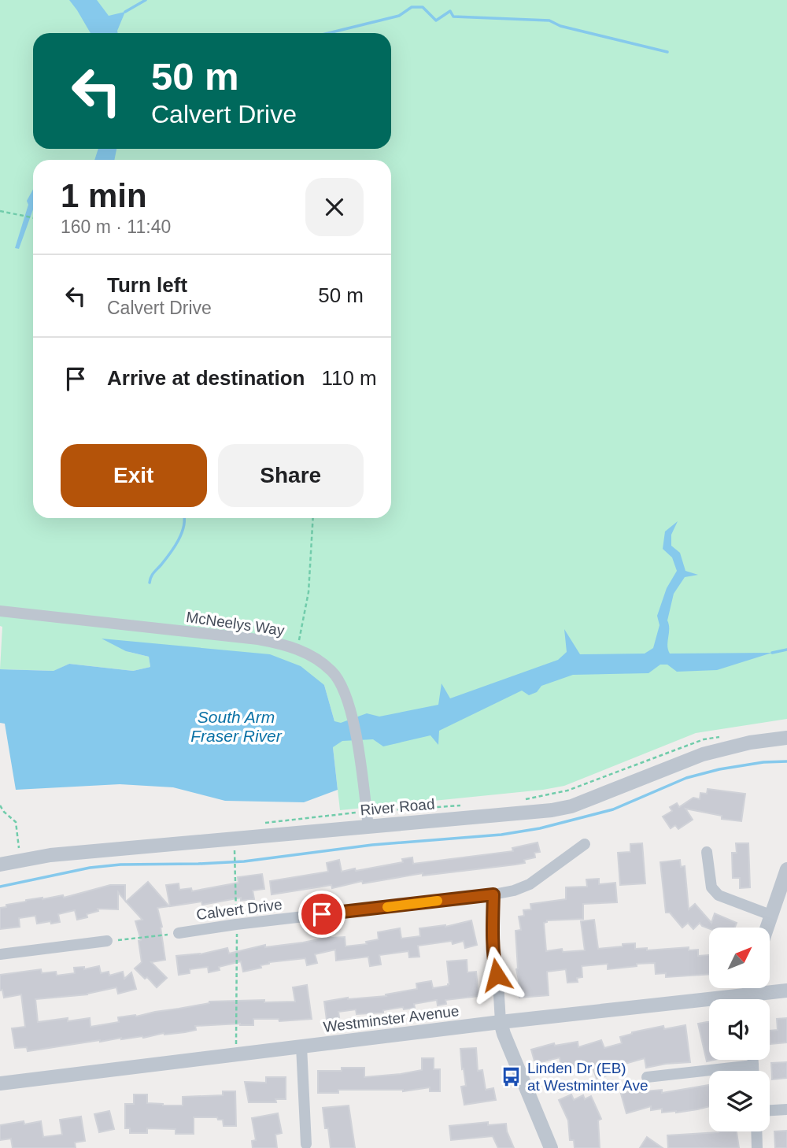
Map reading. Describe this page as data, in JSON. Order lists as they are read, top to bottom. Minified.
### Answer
{"streets":{"street":["McNeelys Way","River Road","Calvert Drive","Westminster Avenue"]},"crossings":[["McNeelys Way","River Road"]],"water":["South Arm Fraser River"],"places":{"bus stop":["Linden Dr (EB) at Westminter Ave"]},"north":"top right","page":{"turn":["50 m","Calvert Drive"],"heading":["1 min","160 m · 11:40"],"list":[{"name":"Turn left","note":"Calvert Drive","value":"50 m"},{"name":"Arrive at destination","value":"110 m"}],"buttons":["Exit","Share"]}}
